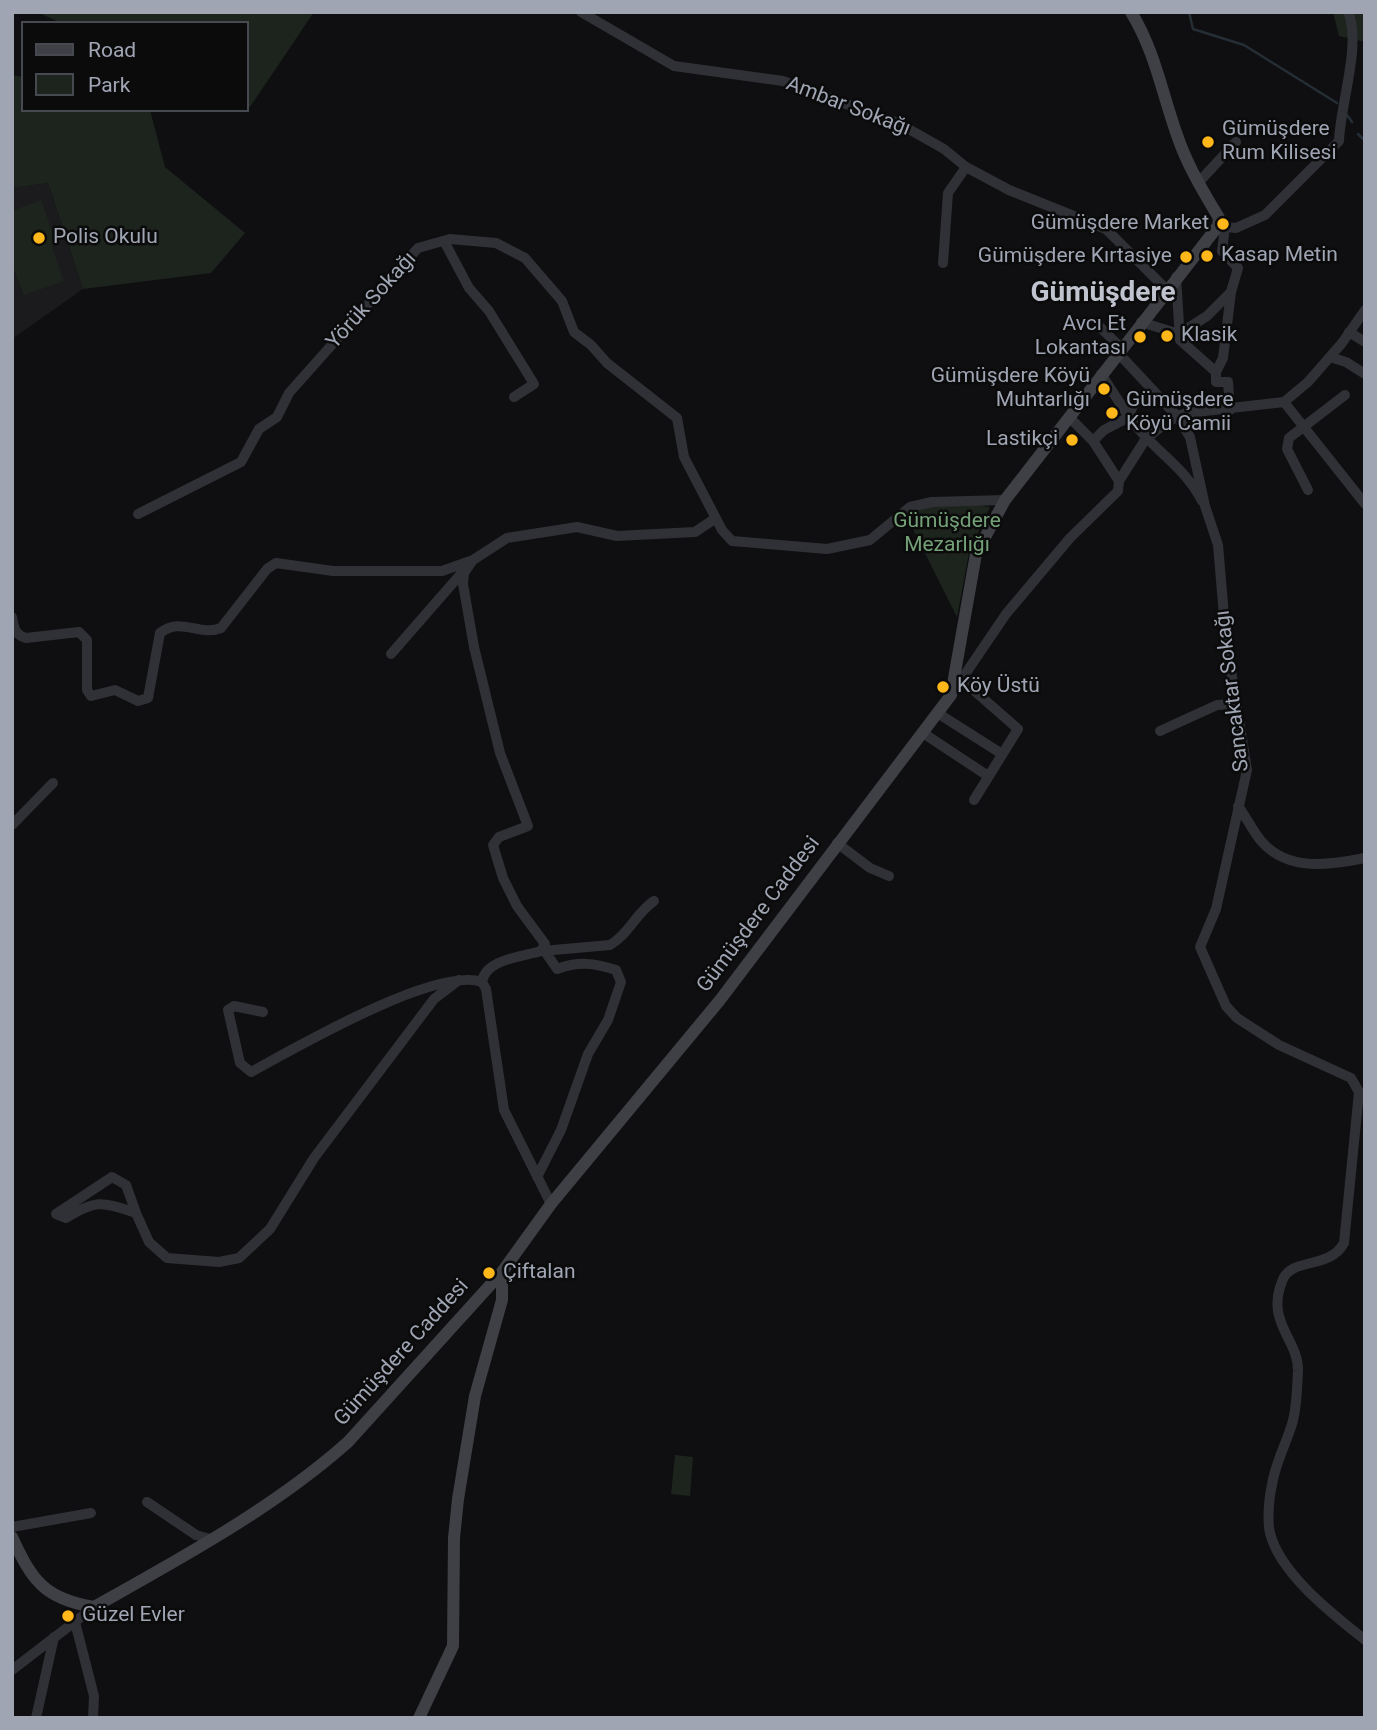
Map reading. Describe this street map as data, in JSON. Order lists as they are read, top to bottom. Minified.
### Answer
{"streets":{"street":["Ambar Sokağı","Yörük Sokağı","Sancaktar Sokağı","Gümüşdere Caddesi"]},"crossings":[["Ambar Sokağı","Gümüşdere Caddesi"],["Yörük Sokağı","Gümüşdere Caddesi"],["Sancaktar Sokağı","Gümüşdere Caddesi"]],"districts":["Gümüşdere"],"parks":["Gümüşdere Mezarlığı"],"places":["Gümüşdere Rum Kilisesi","Gümüşdere Market","Polis Okulu","Kasap Metin","Gümüşdere Kırtasiye","Klasik","Avcı Et Lokantası","Gümüşdere Köyü Muhtarlığı","Gümüşdere Köyü Camii","Lastikçi","Köy Üstü","Çiftalan","Güzel Evler"],"legend":["Road","Park"]}
